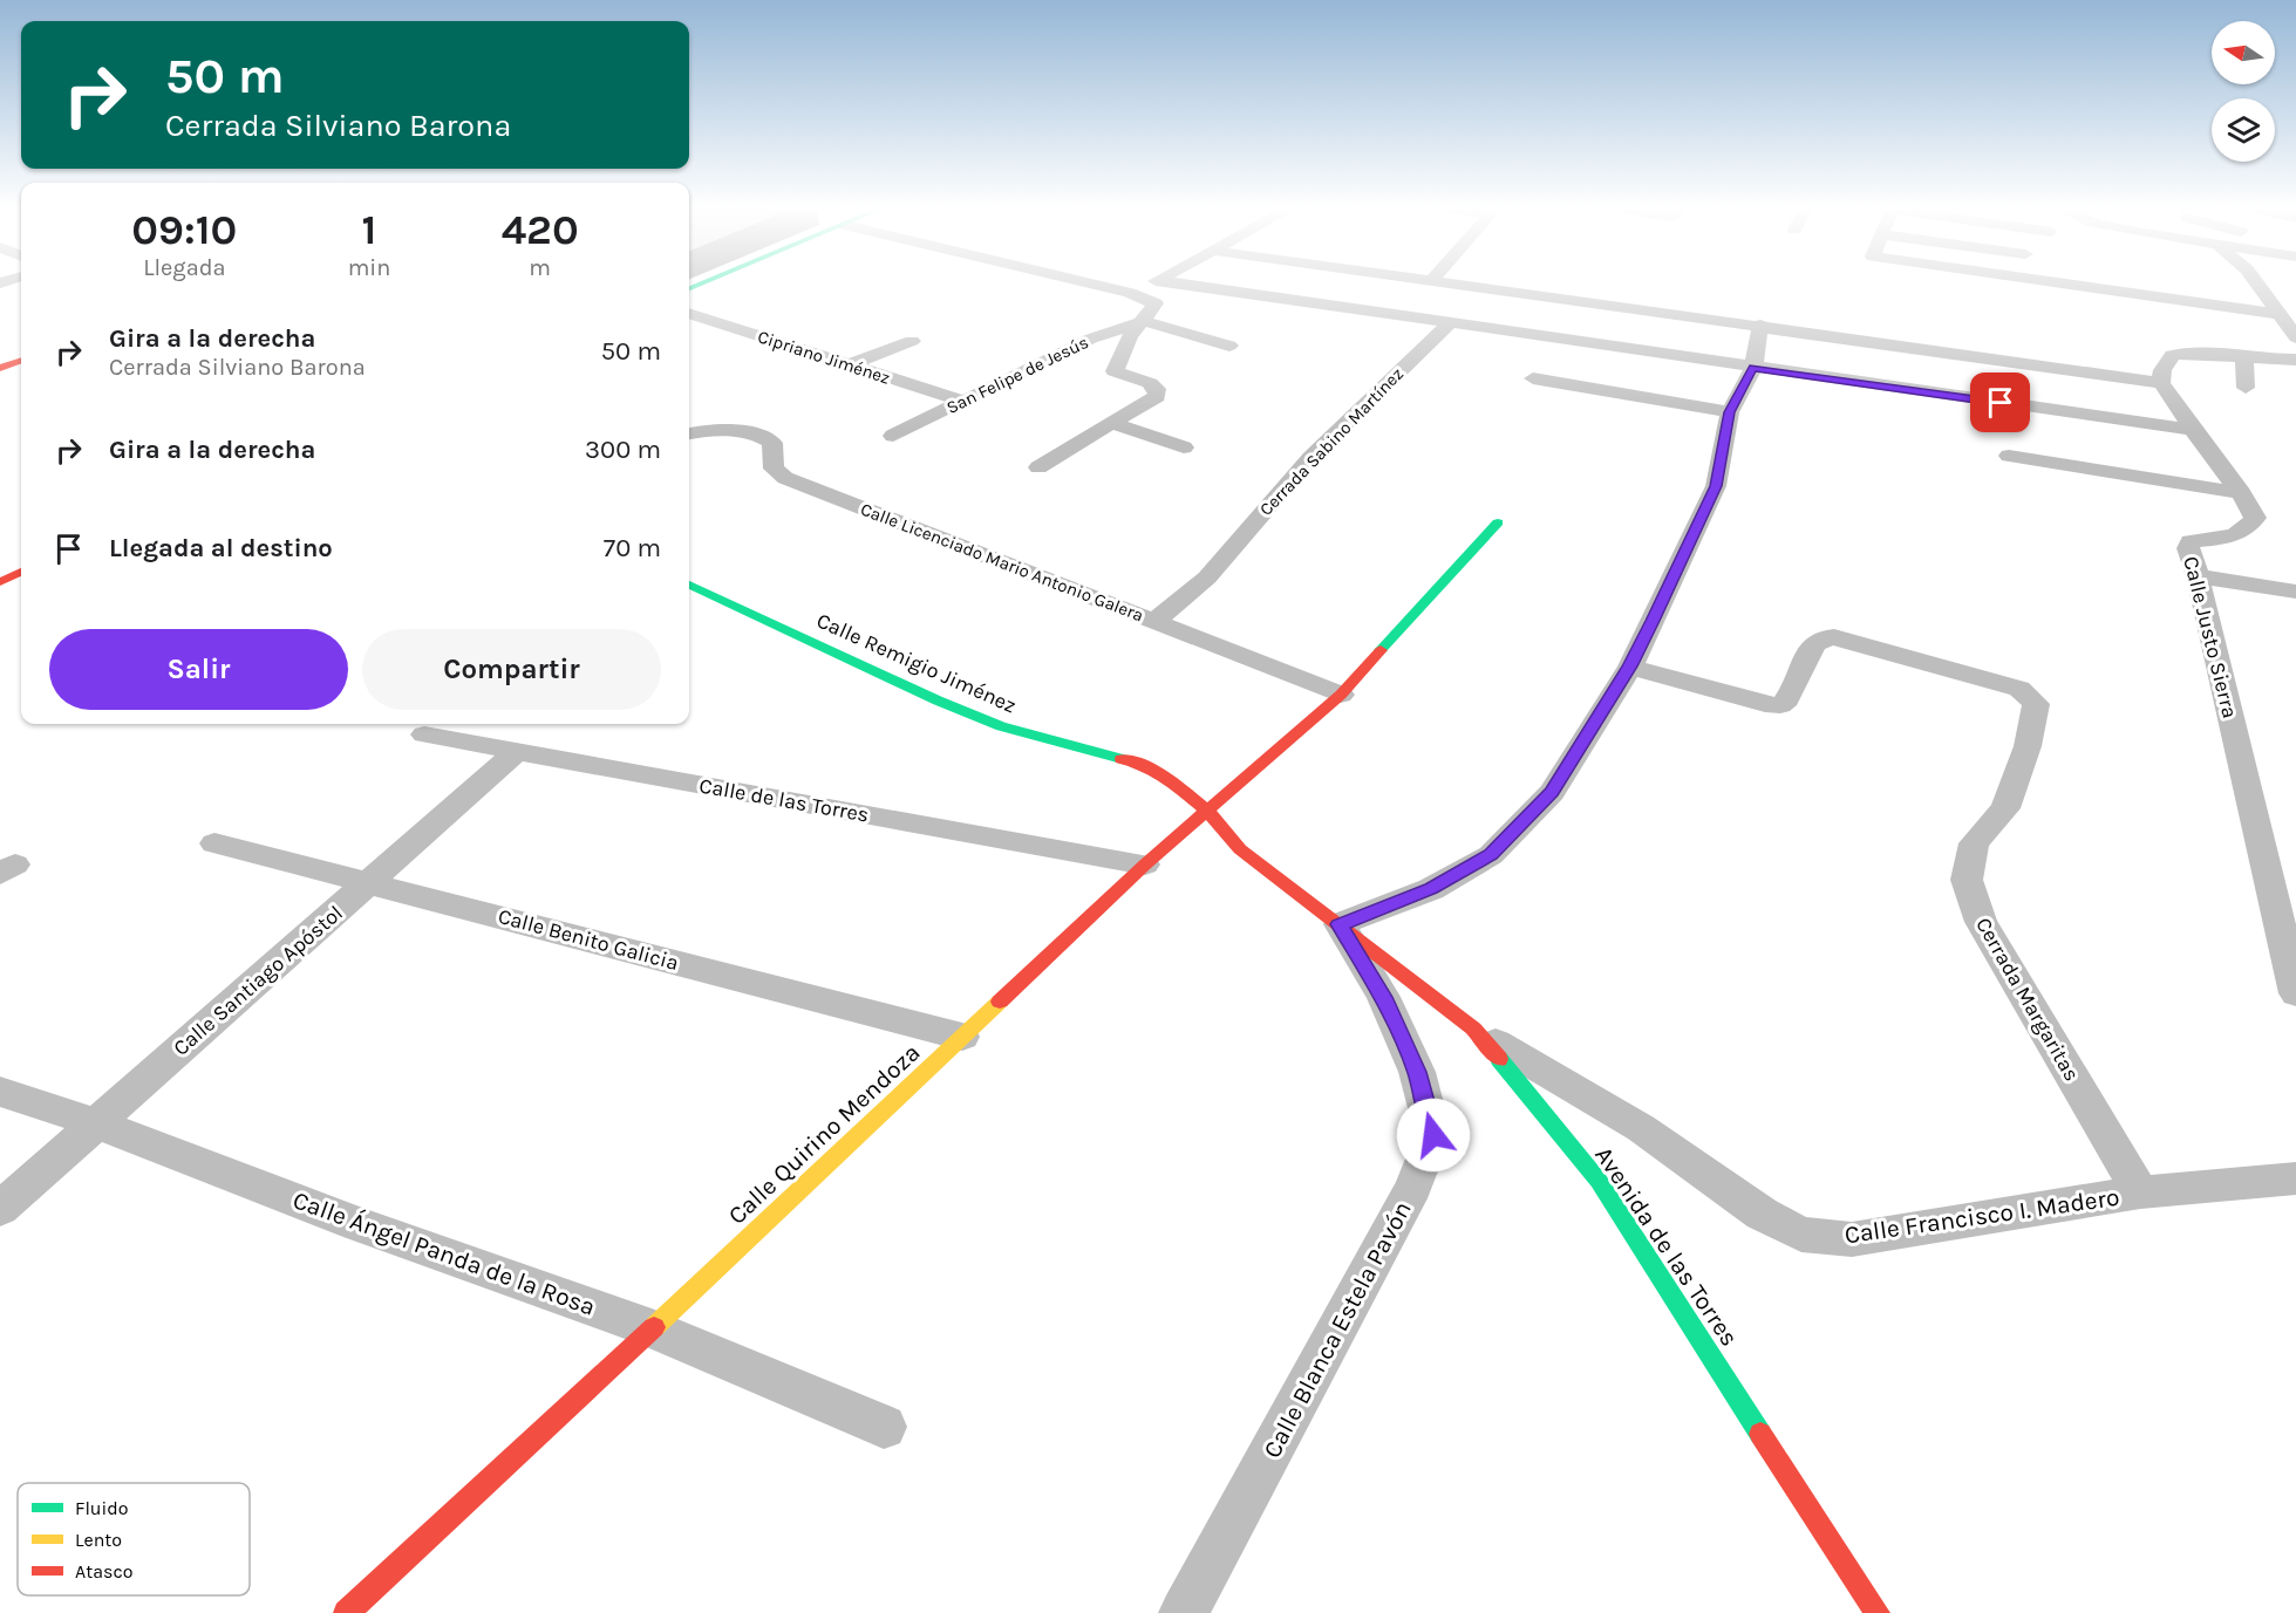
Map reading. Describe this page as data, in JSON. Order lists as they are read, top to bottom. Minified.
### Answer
{"streets":{"street":["Cipriano Jiménez","San Felipe de Jesús","Cerrada Sabino Martínez","Calle Licenciado Mario Antonio Galera","Calle Justo Sierra","Calle Remigio Jiménez","Calle de las Torres","Calle Benito Galicia","Calle Santiago Apóstol","Cerrada Margaritas","Calle Quirino Mendoza","Calle Francisco I. Madero","Avenida de las Torres","Calle Ángel Panda de la Rosa","Calle Blanca Estela Pavón"]},"crossings":[["Cipriano Jiménez","San Felipe de Jesús"],["Cerrada Sabino Martínez","Calle Licenciado Mario Antonio Galera"],["Calle Licenciado Mario Antonio Galera","Calle Quirino Mendoza"],["Calle Remigio Jiménez","Calle Quirino Mendoza"],["Calle Remigio Jiménez","Avenida de las Torres"],["Calle de las Torres","Calle Santiago Apóstol"],["Calle de las Torres","Calle Quirino Mendoza"],["Calle Benito Galicia","Calle Santiago Apóstol"],["Calle Benito Galicia","Calle Quirino Mendoza"],["Calle Santiago Apóstol","Calle Ángel Panda de la Rosa"],["Cerrada Margaritas","Calle Francisco I. Madero"],["Calle Quirino Mendoza","Avenida de las Torres"],["Calle Quirino Mendoza","Calle Ángel Panda de la Rosa"],["Calle Francisco I. Madero","Avenida de las Torres"],["Avenida de las Torres","Calle Blanca Estela Pavón"]],"legend":["Fluido","Lento","Atasco"],"north":"left","page":{"turn":["50 m","Cerrada Silviano Barona"],"eta":["09:10","Llegada","1","min","420","m"],"list":[{"name":"Gira a la derecha","note":"Cerrada Silviano Barona","value":"50 m"},{"name":"Gira a la derecha","value":"300 m"},{"name":"Llegada al destino","value":"70 m"}],"buttons":["Salir","Compartir"]}}
